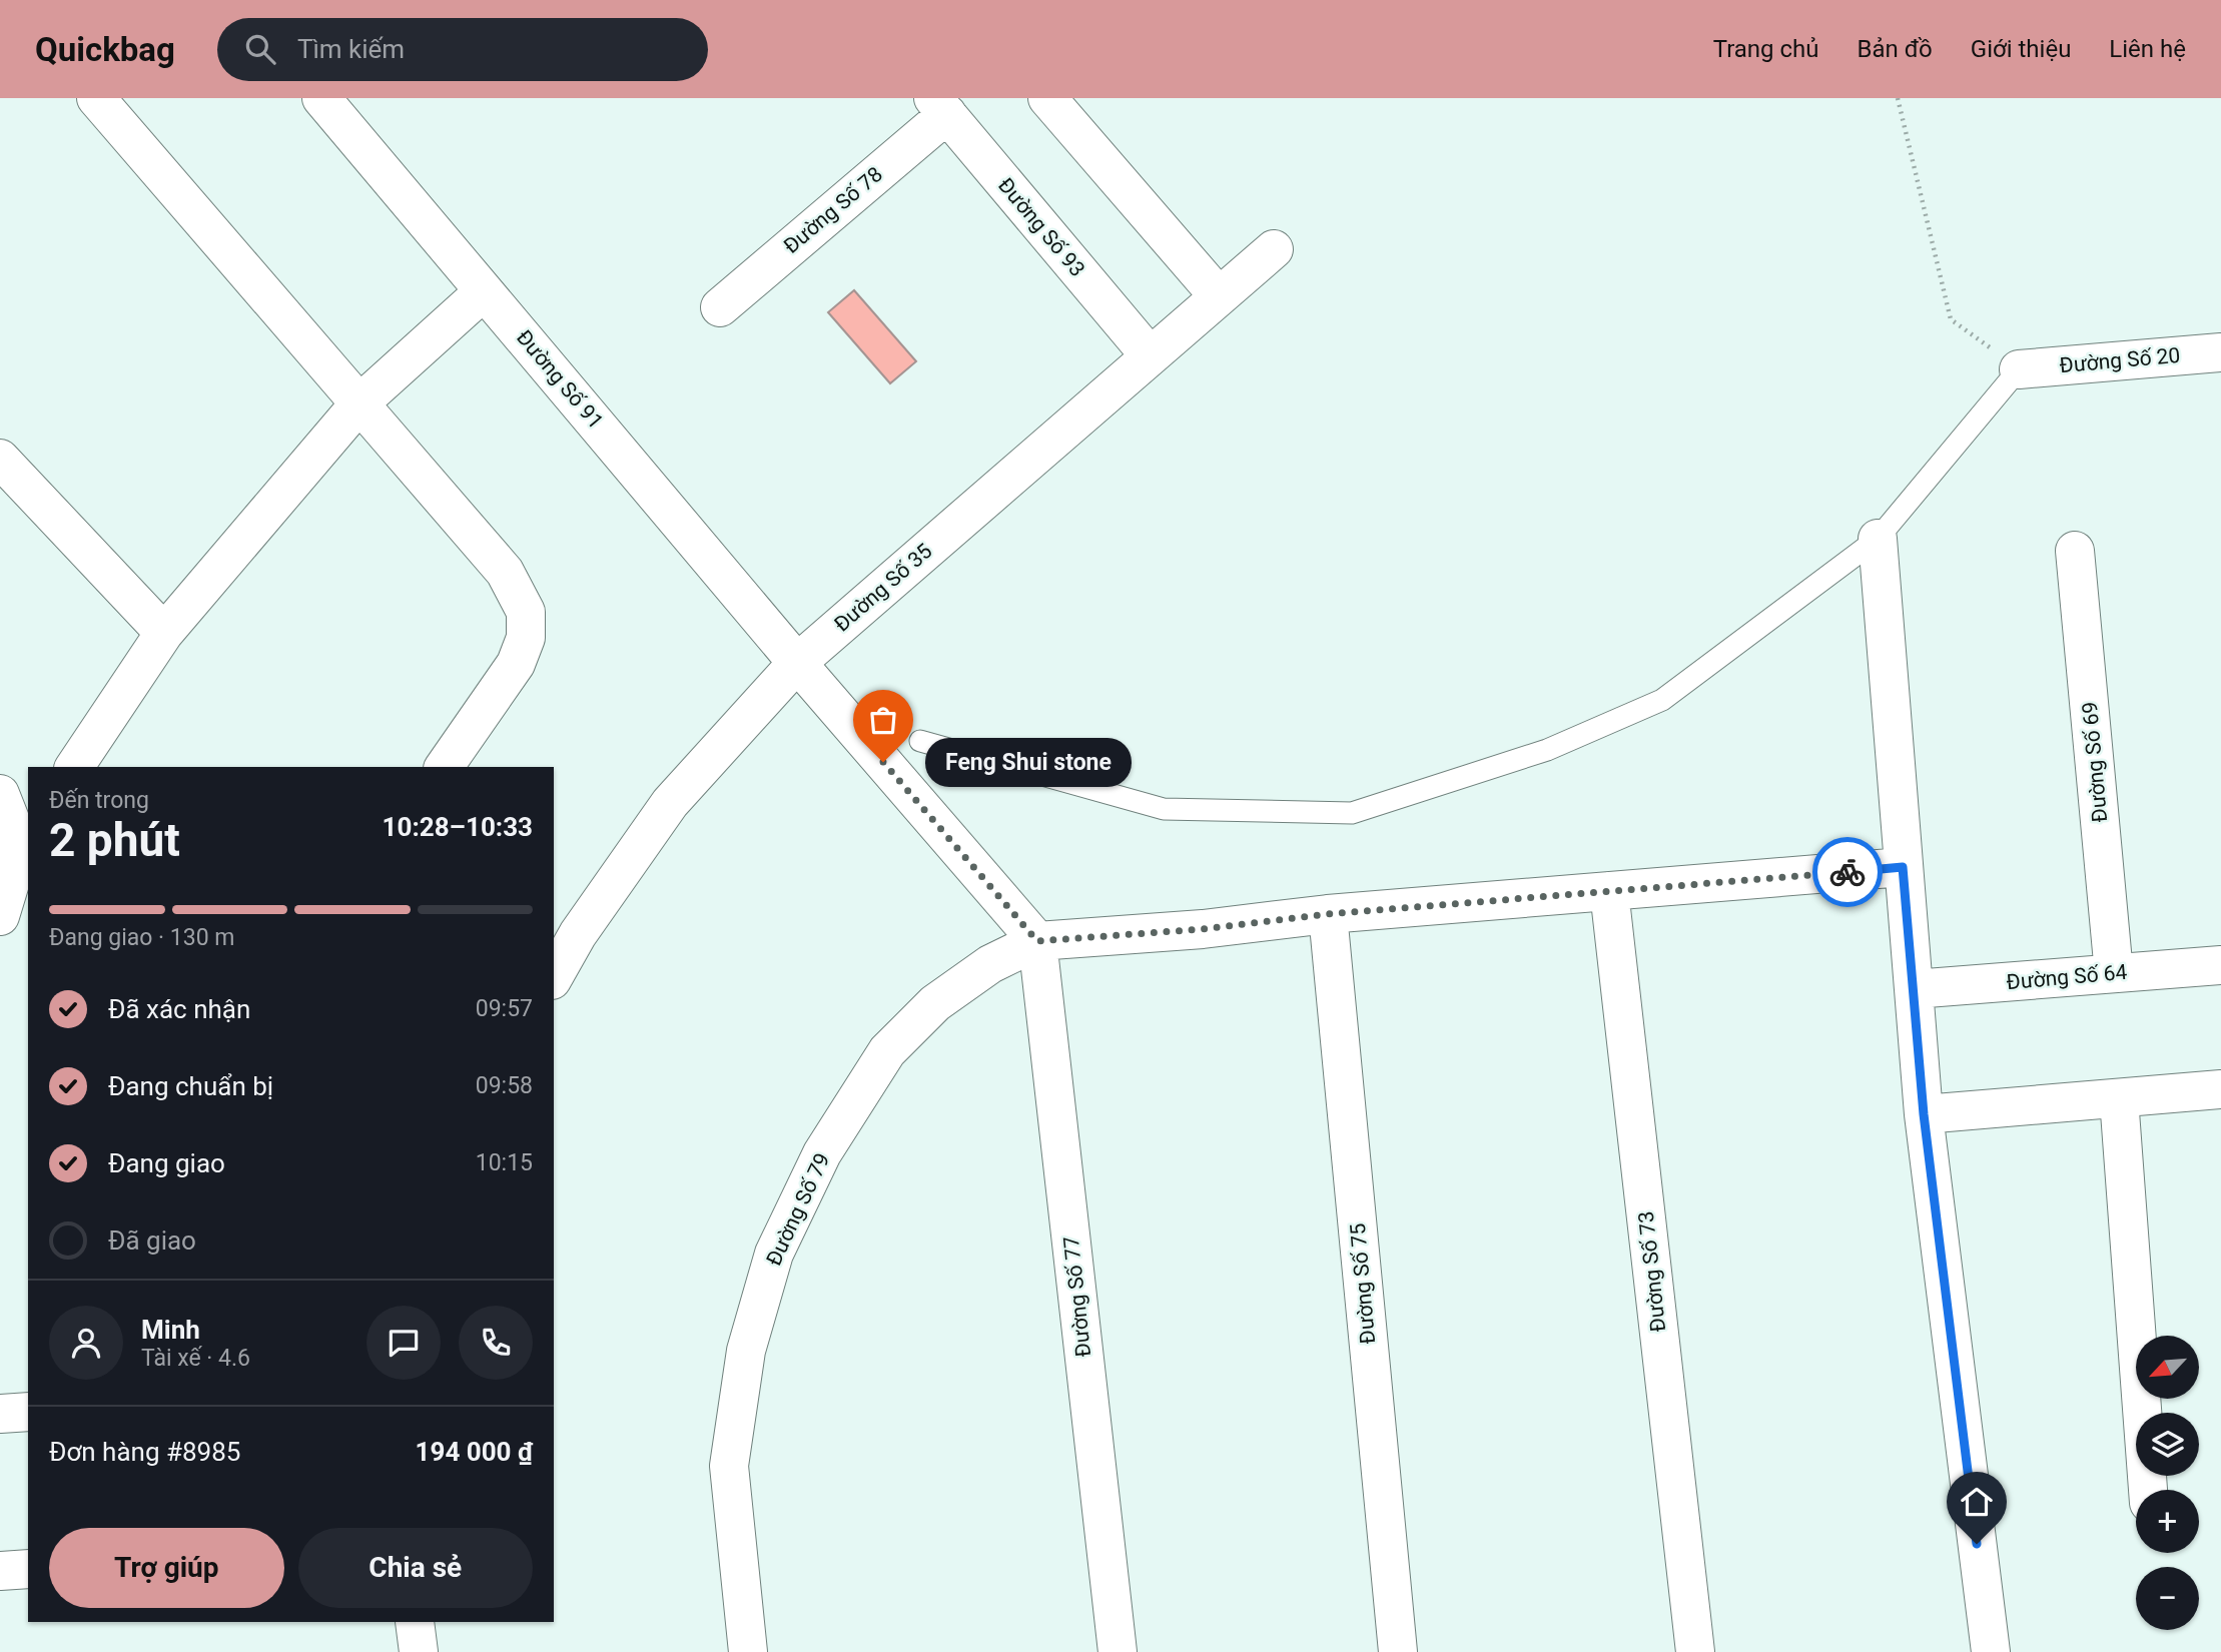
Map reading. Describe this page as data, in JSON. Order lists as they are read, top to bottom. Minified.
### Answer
{"streets":{"street":["Đường Số 78","Đường Số 93","Đường Số 20","Đường Số 91","Đường Số 35","Đường Số 69","Đường Số 64","Đường Số 79","Đường Số 73","Đường Số 75","Đường Số 77"]},"crossings":[["Đường Số 78","Đường Số 93"],["Đường Số 93","Đường Số 35"],["Đường Số 91","Đường Số 35"],["Đường Số 91","Đường Số 79"],["Đường Số 91","Đường Số 77"],["Đường Số 69","Đường Số 64"],["Đường Số 79","Đường Số 77"]],"places":["Feng Shui stone"],"north":"bottom left","page":{"header":"Quickbag","search":"Tìm kiếm","nav":["Trang chủ","Bản đồ","Giới thiệu","Liên hệ"],"bubble":"Feng Shui stone","heading":["2 phút","Đến trong","10:28–10:33"],"panel":["Minh","Tài xế · 4.6","Đơn hàng #8985","194 000 ₫"],"bar":"Đang giao · 130 m","list":[["Đã xác nhận","09:57"],["Đang chuẩn bị","09:58"],["Đang giao","10:15"],"Đã giao"],"map_buttons":["+","−"],"buttons":["Trợ giúp","Chia sẻ"]}}
